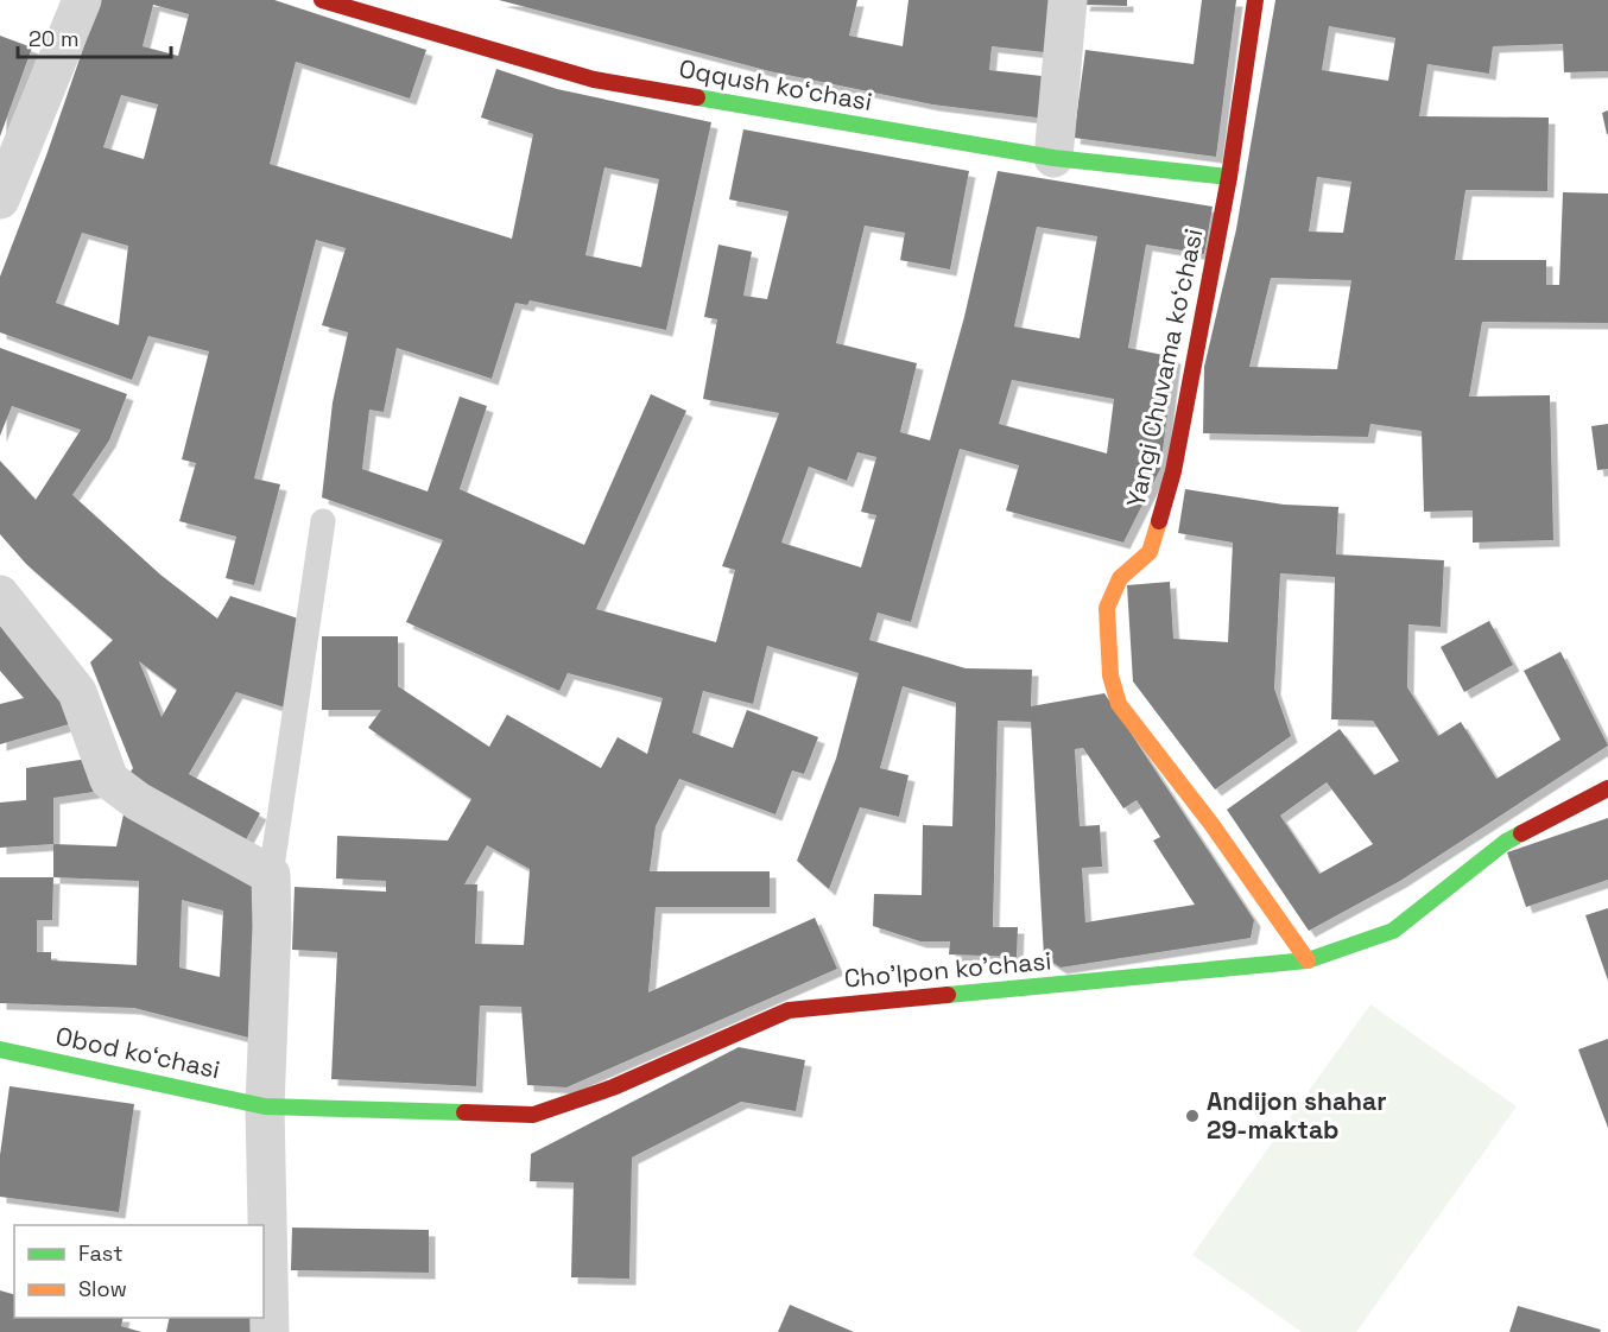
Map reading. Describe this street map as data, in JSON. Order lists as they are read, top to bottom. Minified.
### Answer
{"streets":{"street":["Oqqush koʻchasi","Yangi Chuvama koʻchasi","Cho'lpon ko'chasi","Obod koʻchasi"]},"crossings":[["Oqqush koʻchasi","Yangi Chuvama koʻchasi"],["Yangi Chuvama koʻchasi","Cho'lpon ko'chasi"],["Cho'lpon ko'chasi","Obod koʻchasi"]],"places":["Andijon shahar 29-maktab"],"legend":["Fast","Slow"],"scale_bar":"20 m"}
